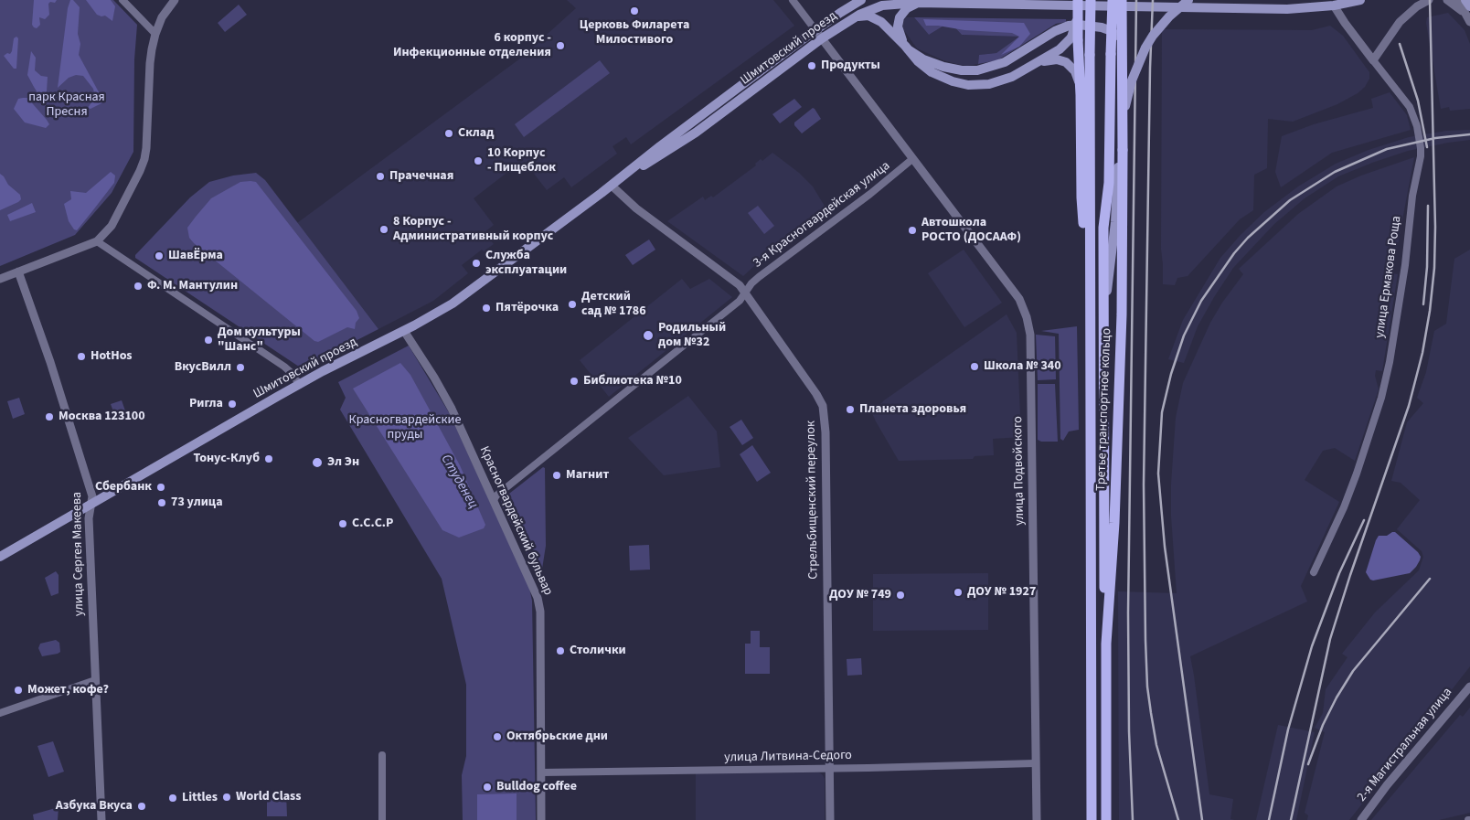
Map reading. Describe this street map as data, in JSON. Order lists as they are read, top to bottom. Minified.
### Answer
{"streets":{"main road":["Шмитовский проезд","Третье транспортное кольцо"],"street":["3-я Красногвардейская улица","улица Ермакова Роща","улица Подвойского","Стрельбищенский переулок","Красногвардейский бульвар","улица Сергея Макеева","2-я Магистральная улица","улица Литвина-Седого"]},"crossings":[["Шмитовский проезд","улица Ермакова Роща"],["Шмитовский проезд","улица Подвойского"],["Шмитовский проезд","Стрельбищенский переулок"],["Шмитовский проезд","Красногвардейский бульвар"],["Шмитовский проезд","улица Сергея Макеева"],["3-я Красногвардейская улица","улица Подвойского"],["3-я Красногвардейская улица","Стрельбищенский переулок"],["3-я Красногвардейская улица","Красногвардейский бульвар"],["улица Подвойского","улица Литвина-Седого"],["Стрельбищенский переулок","улица Литвина-Седого"],["Красногвардейский бульвар","улица Литвина-Седого"]],"water":["Студенец"],"parks":["парк Красная Пресня","Красногвардейские пруды"],"places":["Церковь Филарета Милостивого","6 корпус - Инфекционные отделения","Продукты","Склад","10 Корпус - Пищеблок","Прачечная","8 Корпус - Административный корпус","Автошкола РОСТО (ДОСААФ)","ШавЁрма","Служба эксплуатации","Ф. М. Мантулин","Детский сад № 1786","Пятёрочка","Родильный дом №32","Дом культуры \"Шанс\"","HotHos","Школа № 340","ВкусВилл","Библиотека №10","Ригла","Планета здоровья","Москва 123100","Тонус-Клуб","Эл Эн","Магнит","Сбербанк","73 улица","С.С.С.Р","ДОУ № 1927","ДОУ № 749","Столички","Может, кофе?","Октябрьские дни","Bulldog coffee","World Class","Littles","Азбука Вкуса"]}
